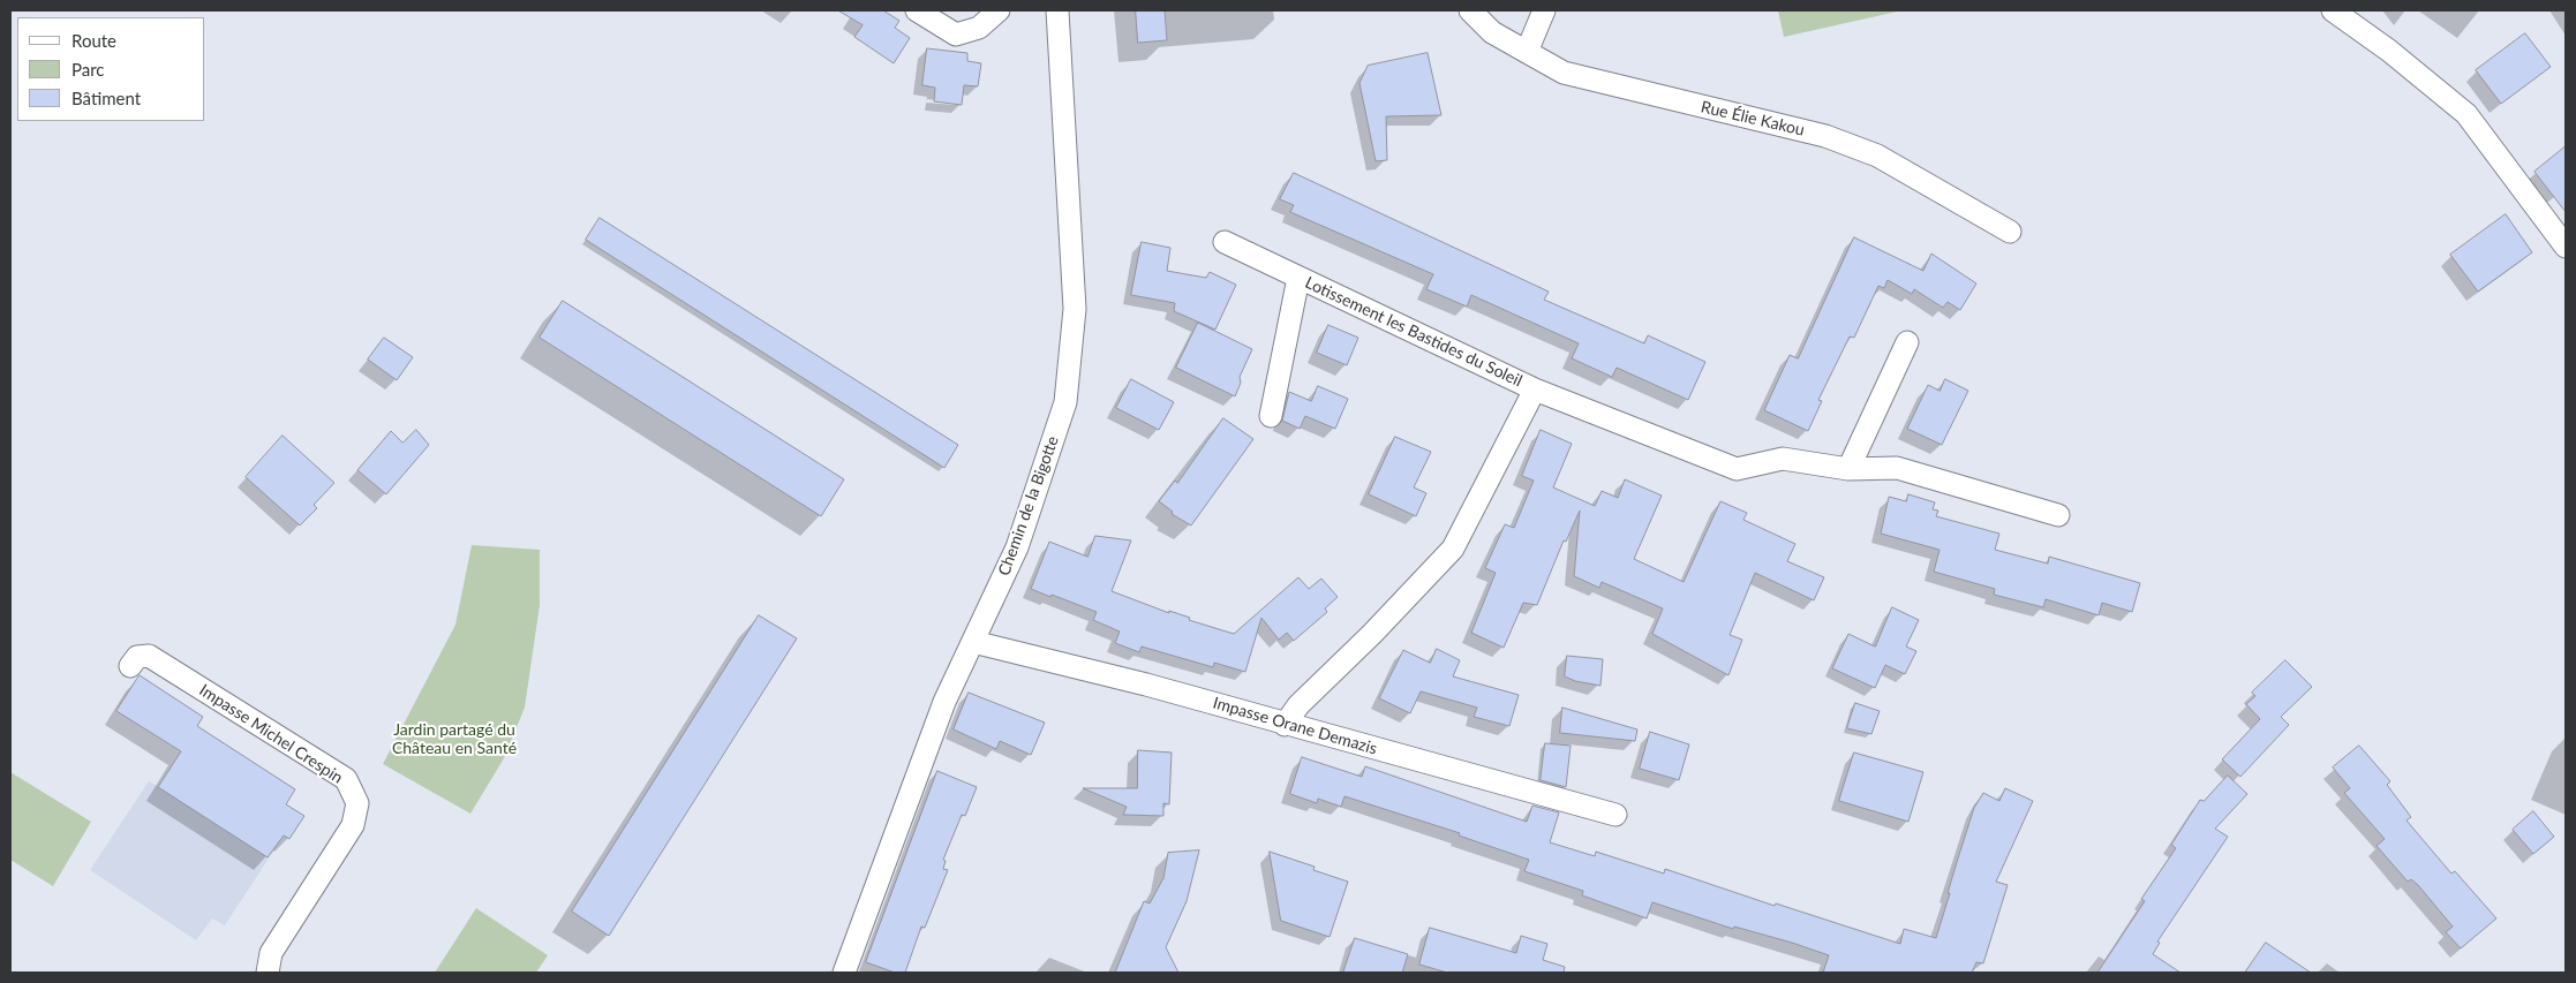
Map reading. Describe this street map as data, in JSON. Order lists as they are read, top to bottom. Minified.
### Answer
{"streets":{"street":["Rue Élie Kakou","Lotissement les Bastides du Soleil","Chemin de la Bigotte","Impasse Orane Demazis","Impasse Michel Crespin"]},"crossings":[["Lotissement les Bastides du Soleil","Impasse Orane Demazis"],["Chemin de la Bigotte","Impasse Orane Demazis"]],"parks":["Jardin partagé du Château en Santé"],"legend":["Route","Parc","Bâtiment"]}
